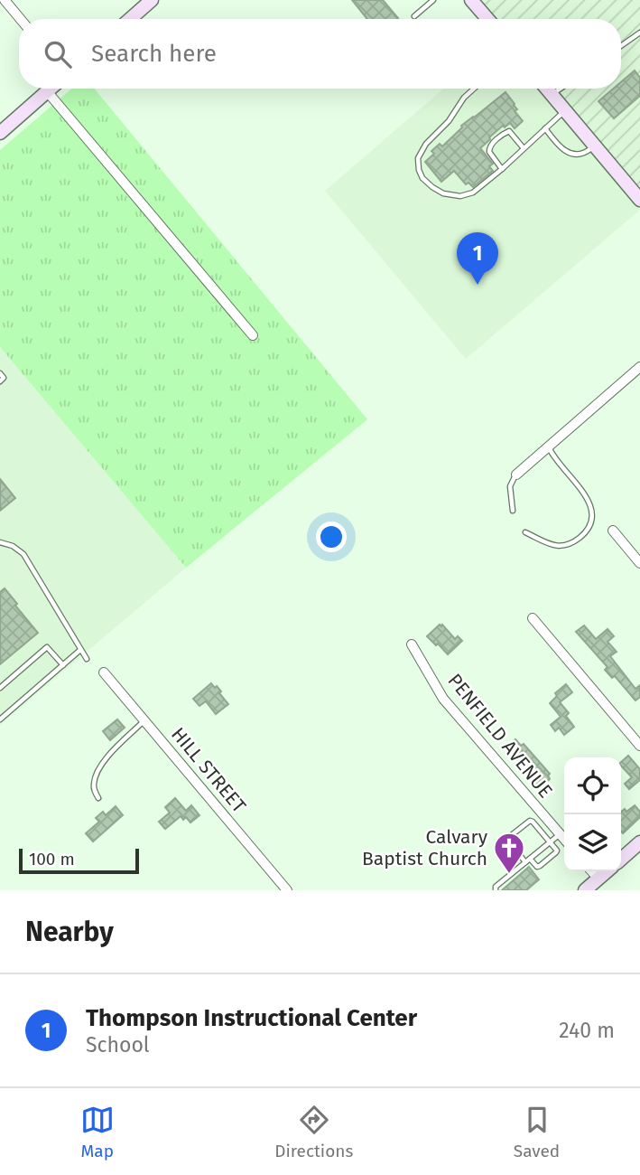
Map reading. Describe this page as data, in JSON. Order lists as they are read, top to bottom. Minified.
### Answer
{"streets":{"street":["PENFIELD AVENUE","HILL STREET"]},"places":{"church":["Calvary Baptist Church"]},"scale_bar":"100 m","page":{"search":"Search here","pins":"1","scale":"100 m","heading":"Nearby","list":[{"mark":"1","name":"Thompson Instructional Center","note":"School","value":"240 m"}],"nav":["Map","Directions","Saved"]}}
